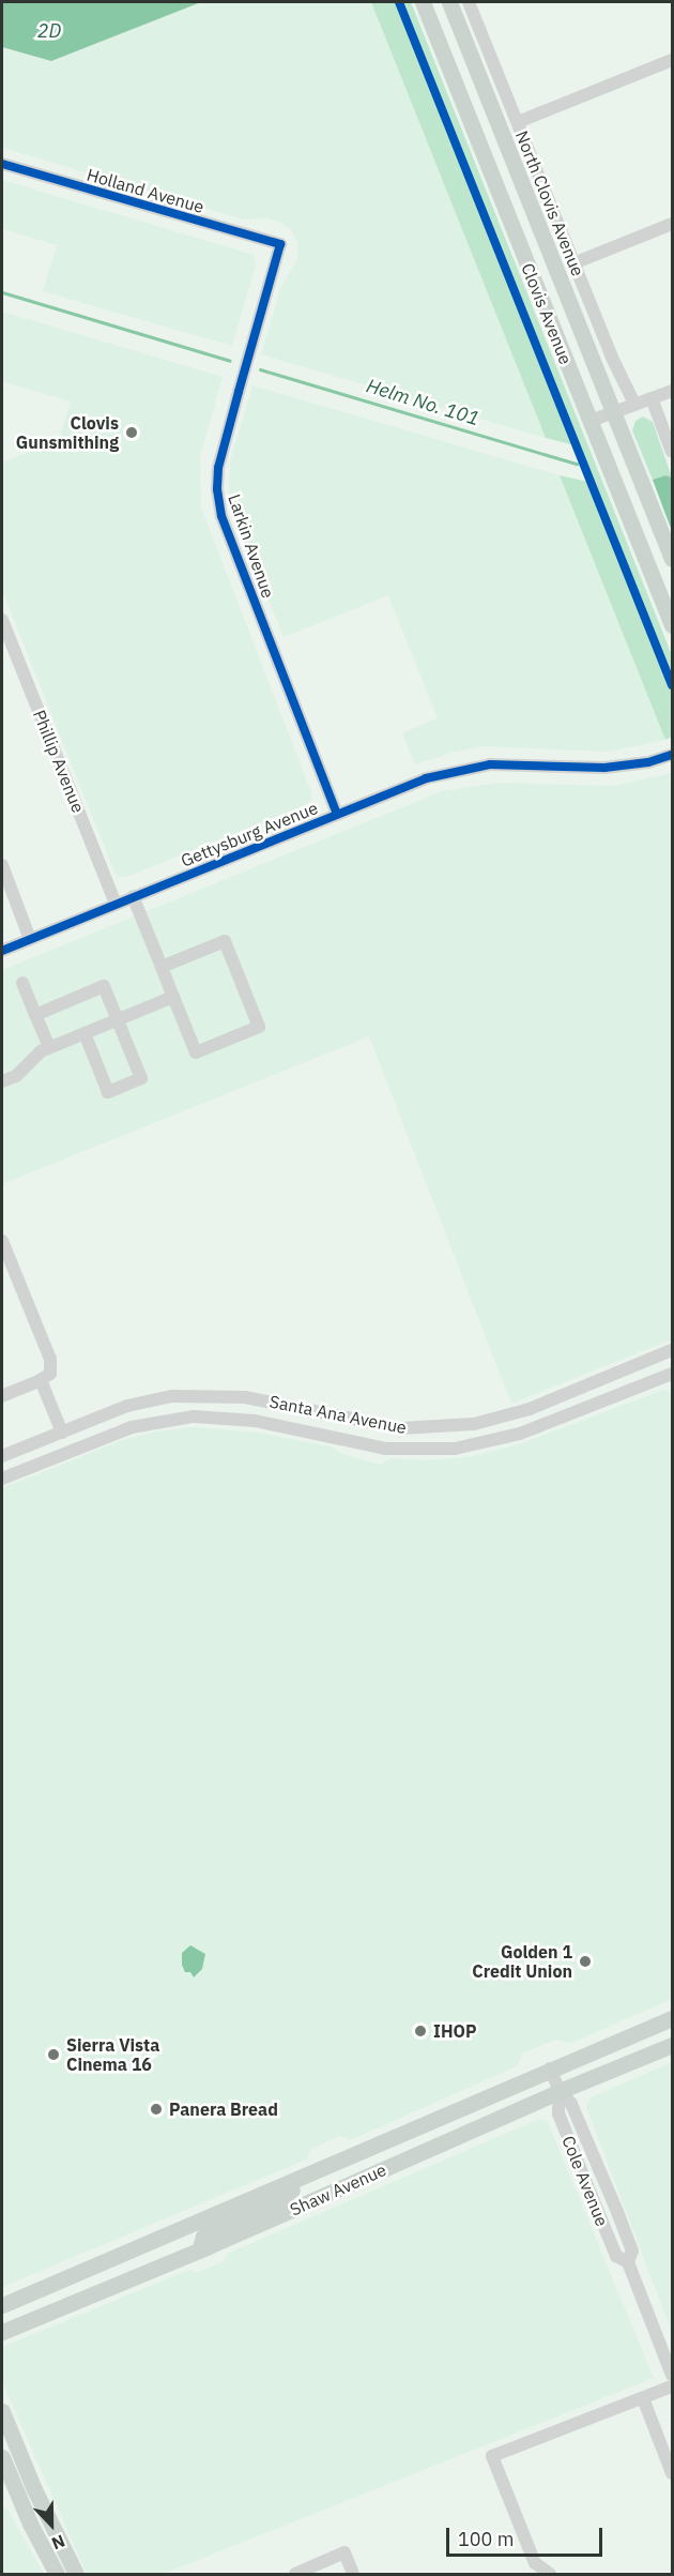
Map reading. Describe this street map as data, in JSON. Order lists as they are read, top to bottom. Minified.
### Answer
{"streets":{"main road":["Clovis Avenue","Shaw Avenue"],"street":["Holland Avenue","North Clovis Avenue","Larkin Avenue","Phillip Avenue","Gettysburg Avenue","Santa Ana Avenue","Cole Avenue"]},"crossings":[["Holland Avenue","Larkin Avenue"],["Larkin Avenue","Gettysburg Avenue"],["Phillip Avenue","Gettysburg Avenue"],["Cole Avenue","Shaw Avenue"]],"water":["2D","Helm No. 101"],"places":["Clovis Gunsmithing","Golden 1 Credit Union","IHOP","Sierra Vista Cinema 16","Panera Bread"],"scale_bar":"100 m","north":"bottom"}
